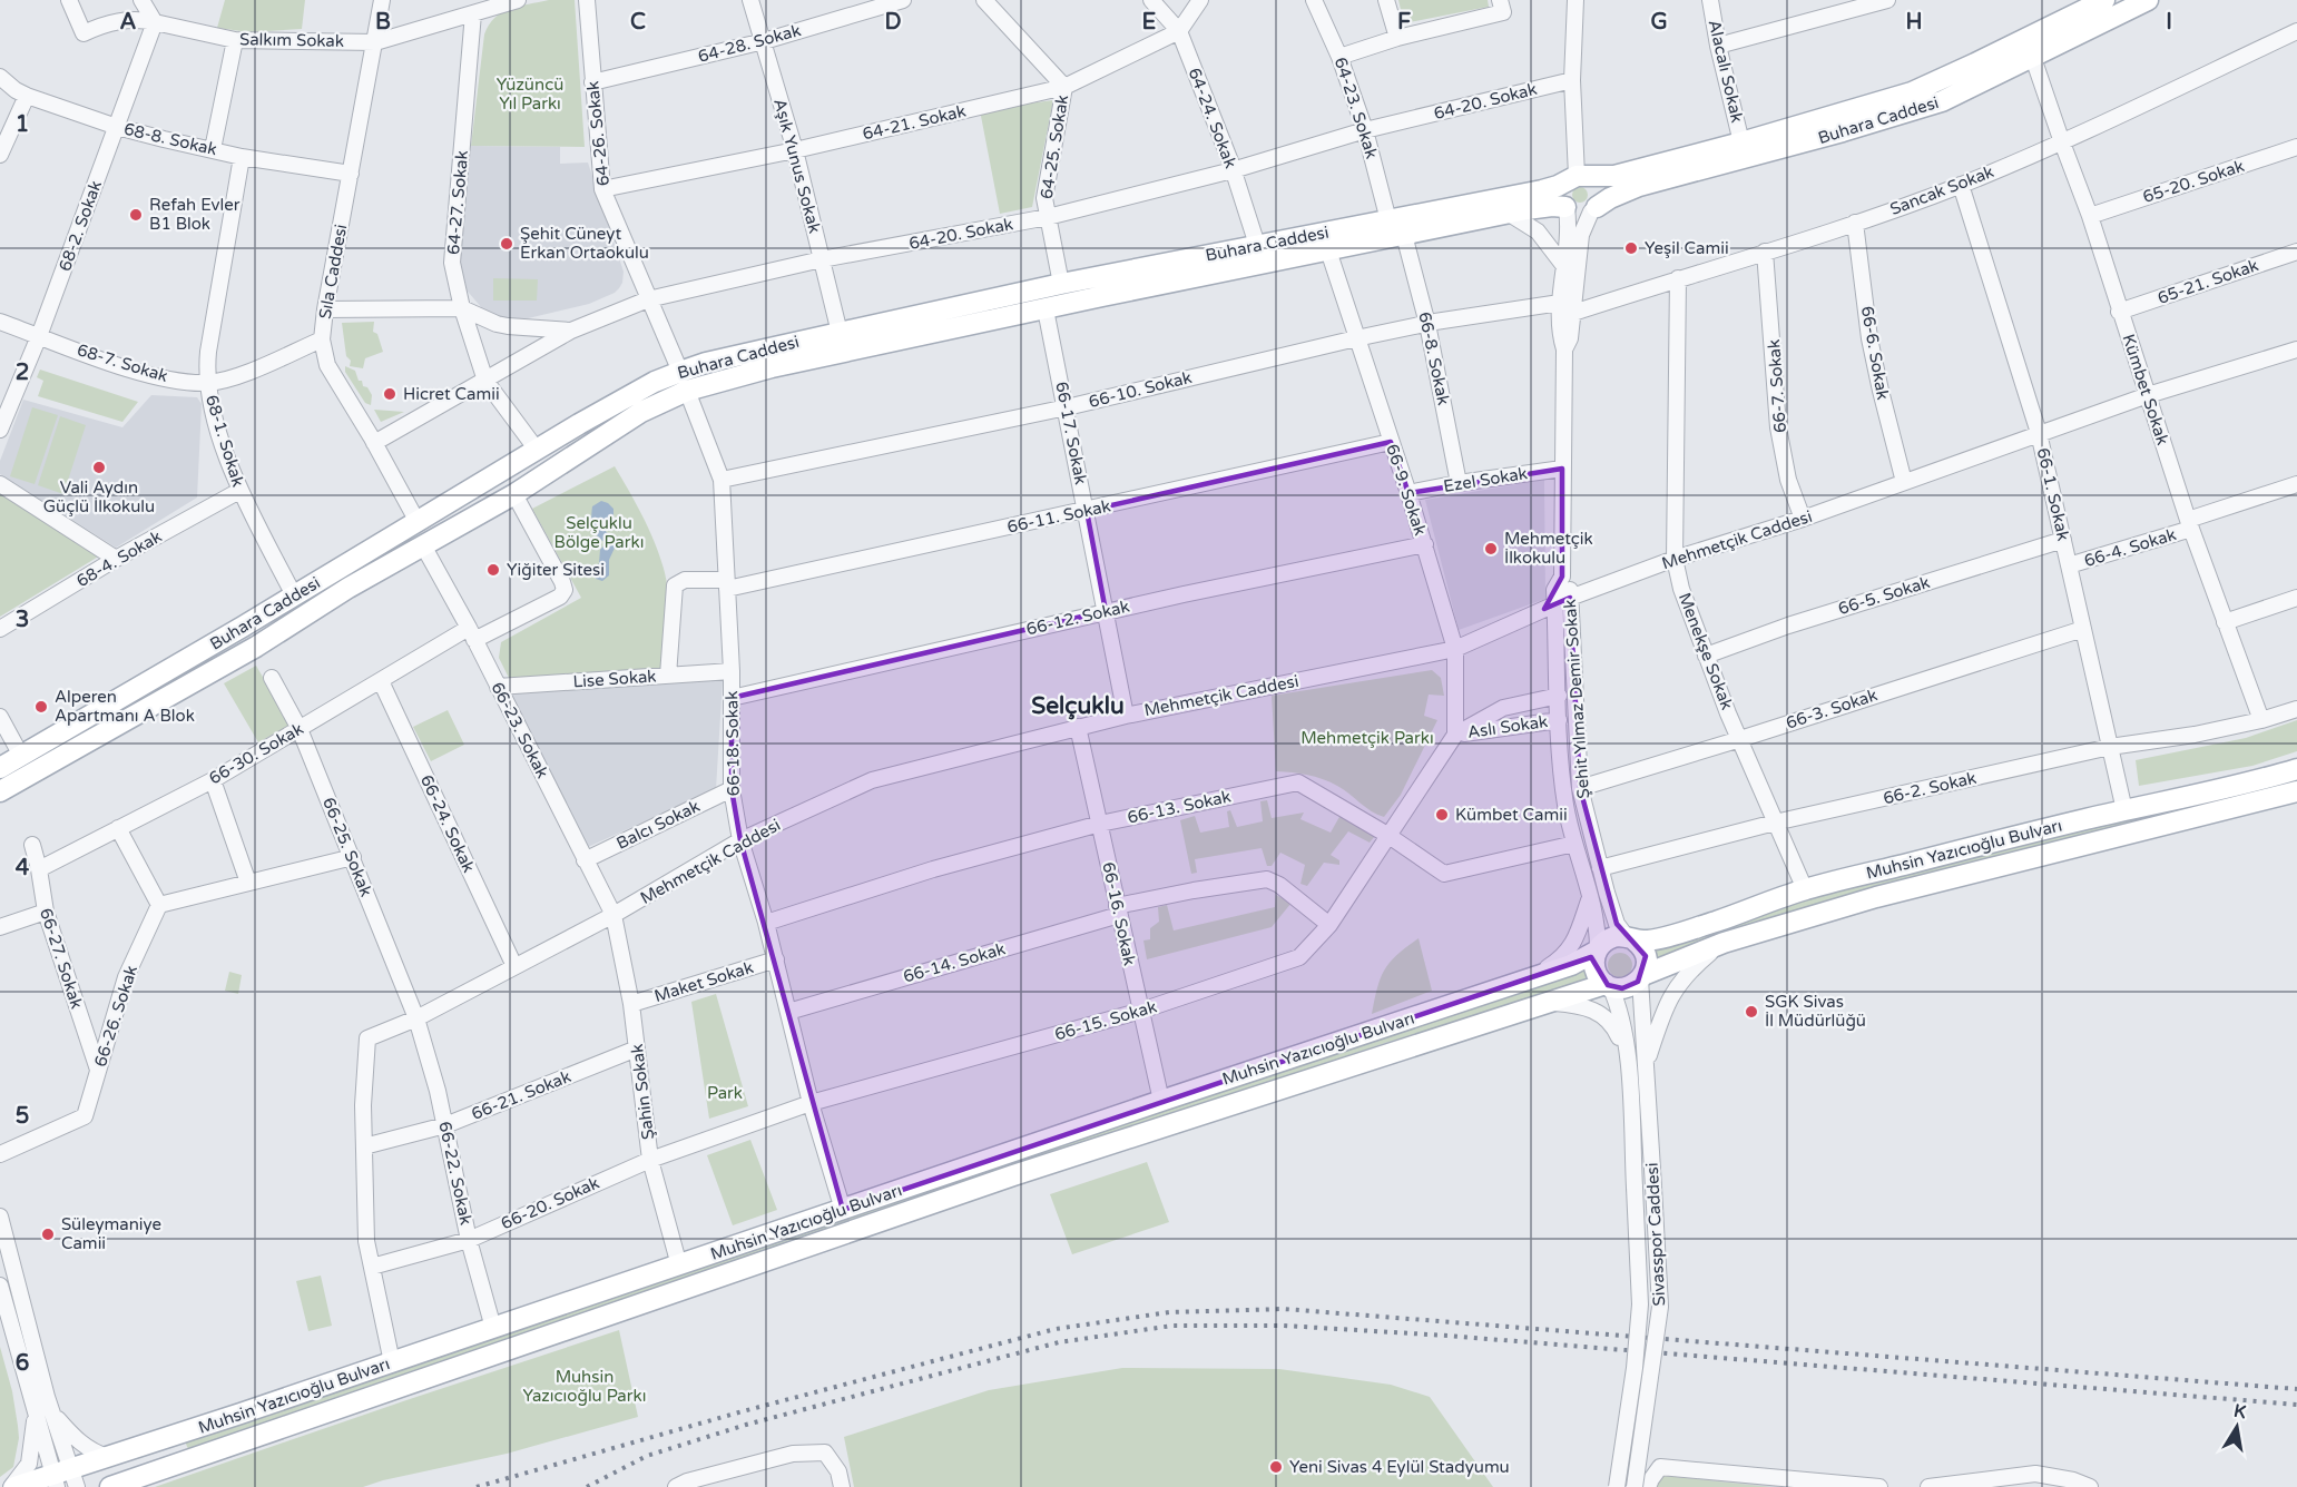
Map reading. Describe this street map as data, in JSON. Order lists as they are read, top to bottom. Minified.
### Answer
{"streets":{"main road":["Buhara Caddesi","Muhsin Yazıcıoğlu Bulvarı"],"street":["Salkım Sokak","64-28. Sokak","Alacalı Sokak","64-20. Sokak","64-23. Sokak","64-24. Sokak","64-21. Sokak","64-26. Sokak","68-8. Sokak","64-25. Sokak","Aşık Yunus Sokak","65-20. Sokak","Sancak Sokak","64-27. Sokak","68-2. Sokak","Sıla Caddesi","65-21. Sokak","66-6. Sokak","66-8. Sokak","68-7. Sokak","66-7. Sokak","66-10. Sokak","Kümbet Sokak","66-17. Sokak","68-1. Sokak","Ezel Sokak","66-9. Sokak","66-1. Sokak","66-11. Sokak","Mehmetçik Caddesi","66-4. Sokak","68-4. Sokak","66-5. Sokak","66-12. Sokak","Menekşe Sokak","Lise Sokak","Şehit Yılmaz Demir Sokak","66-3. Sokak","Aslı Sokak","66-23. Sokak","66-18. Sokak","66-30. Sokak","66-2. Sokak","66-13. Sokak","66-24. Sokak","Balcı Sokak","66-25. Sokak","66-16. Sokak","66-27. Sokak","66-14. Sokak","Maket Sokak","66-26. Sokak","66-15. Sokak","Şahin Sokak","66-21. Sokak","66-22. Sokak","66-20. Sokak","Sivasspor Caddesi"]},"crossings":[["Salkım Sokak","64-27. Sokak"],["Salkım Sokak","68-2. Sokak"],["Salkım Sokak","Sıla Caddesi"],["64-28. Sokak","64-26. Sokak"],["64-28. Sokak","Aşık Yunus Sokak"],["Alacalı Sokak","Buhara Caddesi"],["64-20. Sokak","64-23. Sokak"],["64-20. Sokak","64-24. Sokak"],["64-20. Sokak","64-26. Sokak"],["64-20. Sokak","64-25. Sokak"],["64-20. Sokak","Aşık Yunus Sokak"],["64-20. Sokak","64-27. Sokak"],["64-20. Sokak","Sıla Caddesi"],["64-23. Sokak","Buhara Caddesi"],["64-24. Sokak","Buhara Caddesi"],["64-24. Sokak","64-21. Sokak"],["Buhara Caddesi","64-26. Sokak"],["Buhara Caddesi","64-25. Sokak"],["Buhara Caddesi","Aşık Yunus Sokak"],["Buhara Caddesi","64-27. Sokak"],["Buhara Caddesi","Sıla Caddesi"],["Buhara Caddesi","66-8. Sokak"],["Buhara Caddesi","Kümbet Sokak"],["Buhara Caddesi","66-17. Sokak"],["Buhara Caddesi","68-1. Sokak"],["Buhara Caddesi","66-9. Sokak"],["Buhara Caddesi","Şehit Yılmaz Demir Sokak"],["Buhara Caddesi","66-23. Sokak"],["Buhara Caddesi","66-18. Sokak"],["Buhara Caddesi","66-30. Sokak"],["64-21. Sokak","64-26. Sokak"],["64-21. Sokak","64-25. Sokak"],["64-21. Sokak","Aşık Yunus Sokak"],["64-26. Sokak","66-18. Sokak"],["68-8. Sokak","68-2. Sokak"],["68-8. Sokak","Sıla Caddesi"],["68-8. Sokak","68-1. Sokak"],["65-20. Sokak","Kümbet Sokak"],["Sancak Sokak","66-6. Sokak"],["Sancak Sokak","66-7. Sokak"],["Sancak Sokak","66-10. Sokak"],["Sancak Sokak","Kümbet Sokak"],["Sancak Sokak","66-1. Sokak"],["Sancak Sokak","Menekşe Sokak"],["Sancak Sokak","Şehit Yılmaz Demir Sokak"],["68-2. Sokak","68-7. Sokak"],["Sıla Caddesi","68-7. Sokak"],["65-21. Sokak","Kümbet Sokak"],["66-6. Sokak","Mehmetçik Caddesi"],["66-8. Sokak","66-10. Sokak"],["66-8. Sokak","Ezel Sokak"],["68-7. Sokak","68-1. Sokak"],["66-7. Sokak","Mehmetçik Caddesi"],["66-10. Sokak","66-17. Sokak"],["66-10. Sokak","66-9. Sokak"],["66-10. Sokak","Şehit Yılmaz Demir Sokak"],["66-10. Sokak","66-18. Sokak"],["Kümbet Sokak","Mehmetçik Caddesi"],["Kümbet Sokak","66-4. Sokak"],["Kümbet Sokak","66-2. Sokak"],["66-17. Sokak","66-11. Sokak"],["66-17. Sokak","Mehmetçik Caddesi"],["66-17. Sokak","66-12. Sokak"],["68-1. Sokak","68-4. Sokak"],["Ezel Sokak","66-9. Sokak"],["Ezel Sokak","Şehit Yılmaz Demir Sokak"],["66-9. Sokak","66-11. Sokak"],["66-9. Sokak","Mehmetçik Caddesi"],["66-9. Sokak","66-12. Sokak"],["66-9. Sokak","Aslı Sokak"],["66-9. Sokak","66-15. Sokak"],["66-1. Sokak","Mehmetçik Caddesi"],["66-1. Sokak","66-4. Sokak"],["66-1. Sokak","66-5. Sokak"],["66-1. Sokak","66-3. Sokak"],["66-1. Sokak","66-2. Sokak"],["66-1. Sokak","Muhsin Yazıcıoğlu Bulvarı"],["66-11. Sokak","Lise Sokak"],["66-11. Sokak","66-18. Sokak"],["Mehmetçik Caddesi","Menekşe Sokak"],["Mehmetçik Caddesi","Şehit Yılmaz Demir Sokak"],["Mehmetçik Caddesi","66-23. Sokak"],["Mehmetçik Caddesi","66-18. Sokak"],["Mehmetçik Caddesi","66-24. Sokak"],["Mehmetçik Caddesi","66-25. Sokak"],["Mehmetçik Caddesi","Muhsin Yazıcıoğlu Bulvarı"],["Mehmetçik Caddesi","66-16. Sokak"],["Mehmetçik Caddesi","Şahin Sokak"],["Mehmetçik Caddesi","66-21. Sokak"],["Mehmetçik Caddesi","66-22. Sokak"],["Mehmetçik Caddesi","66-20. Sokak"],["66-5. Sokak","Menekşe Sokak"],["66-12. Sokak","66-18. Sokak"],["Menekşe Sokak","66-3. Sokak"],["Menekşe Sokak","66-2. Sokak"],["Menekşe Sokak","Muhsin Yazıcıoğlu Bulvarı"],["Lise Sokak","66-23. Sokak"],["Lise Sokak","66-18. Sokak"],["Şehit Yılmaz Demir Sokak","66-3. Sokak"],["Şehit Yılmaz Demir Sokak","Aslı Sokak"],["Şehit Yılmaz Demir Sokak","66-2. Sokak"],["Şehit Yılmaz Demir Sokak","66-13. Sokak"],["Şehit Yılmaz Demir Sokak","Muhsin Yazıcıoğlu Bulvarı"],["Şehit Yılmaz Demir Sokak","Sivasspor Caddesi"],["Aslı Sokak","66-15. Sokak"],["66-23. Sokak","66-30. Sokak"],["66-23. Sokak","Balcı Sokak"],["66-23. Sokak","Şahin Sokak"],["66-18. Sokak","66-13. Sokak"],["66-18. Sokak","Balcı Sokak"],["66-18. Sokak","Muhsin Yazıcıoğlu Bulvarı"],["66-18. Sokak","66-14. Sokak"],["66-18. Sokak","Maket Sokak"],["66-18. Sokak","66-15. Sokak"],["66-30. Sokak","66-24. Sokak"],["66-30. Sokak","66-25. Sokak"],["66-30. Sokak","66-27. Sokak"],["66-13. Sokak","66-16. Sokak"],["66-13. Sokak","66-15. Sokak"],["66-25. Sokak","66-22. Sokak"],["Muhsin Yazıcıoğlu Bulvarı","66-16. Sokak"],["Muhsin Yazıcıoğlu Bulvarı","Şahin Sokak"],["Muhsin Yazıcıoğlu Bulvarı","66-22. Sokak"],["Muhsin Yazıcıoğlu Bulvarı","Sivasspor Caddesi"],["66-16. Sokak","66-14. Sokak"],["66-16. Sokak","66-15. Sokak"],["66-27. Sokak","66-26. Sokak"],["66-14. Sokak","66-15. Sokak"],["Maket Sokak","Şahin Sokak"],["66-15. Sokak","Şahin Sokak"],["66-15. Sokak","66-20. Sokak"],["Şahin Sokak","66-21. Sokak"],["Şahin Sokak","66-20. Sokak"],["66-21. Sokak","66-22. Sokak"],["66-22. Sokak","66-20. Sokak"]],"districts":["Selçuklu"],"parks":["Yüzüncü Yıl Parkı","Selçuklu Bölge Parkı","Mehmetçik Parkı","Park","Muhsin Yazıcıoğlu Parkı"],"places":["Refah Evler B1 Blok","Şehit Cüneyt Erkan Ortaokulu","Yeşil Camii","Hicret Camii","Vali Aydın Güçlü İlkokulu","Mehmetçik İlkokulu","Yiğiter Sitesi","Alperen Apartmanı A Blok","Kümbet Camii","SGK Sivas İl Müdürlüğü","Süleymaniye Camii","Yeni Sivas 4 Eylül Stadyumu"],"north":"top","grid":{"columns":["A","B","C","D","E","F","G","H","I"],"rows":["1","2","3","4","5","6"]}}
